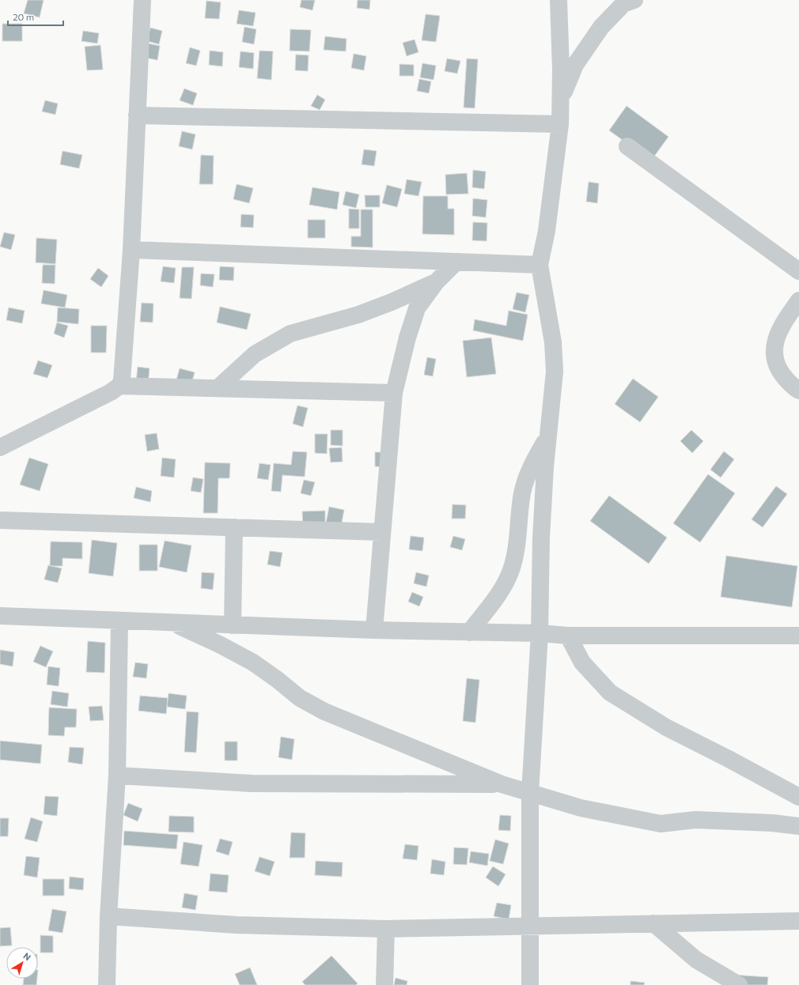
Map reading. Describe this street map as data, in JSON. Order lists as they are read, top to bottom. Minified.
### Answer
{"scale_bar":"20 m","north":"top right"}
